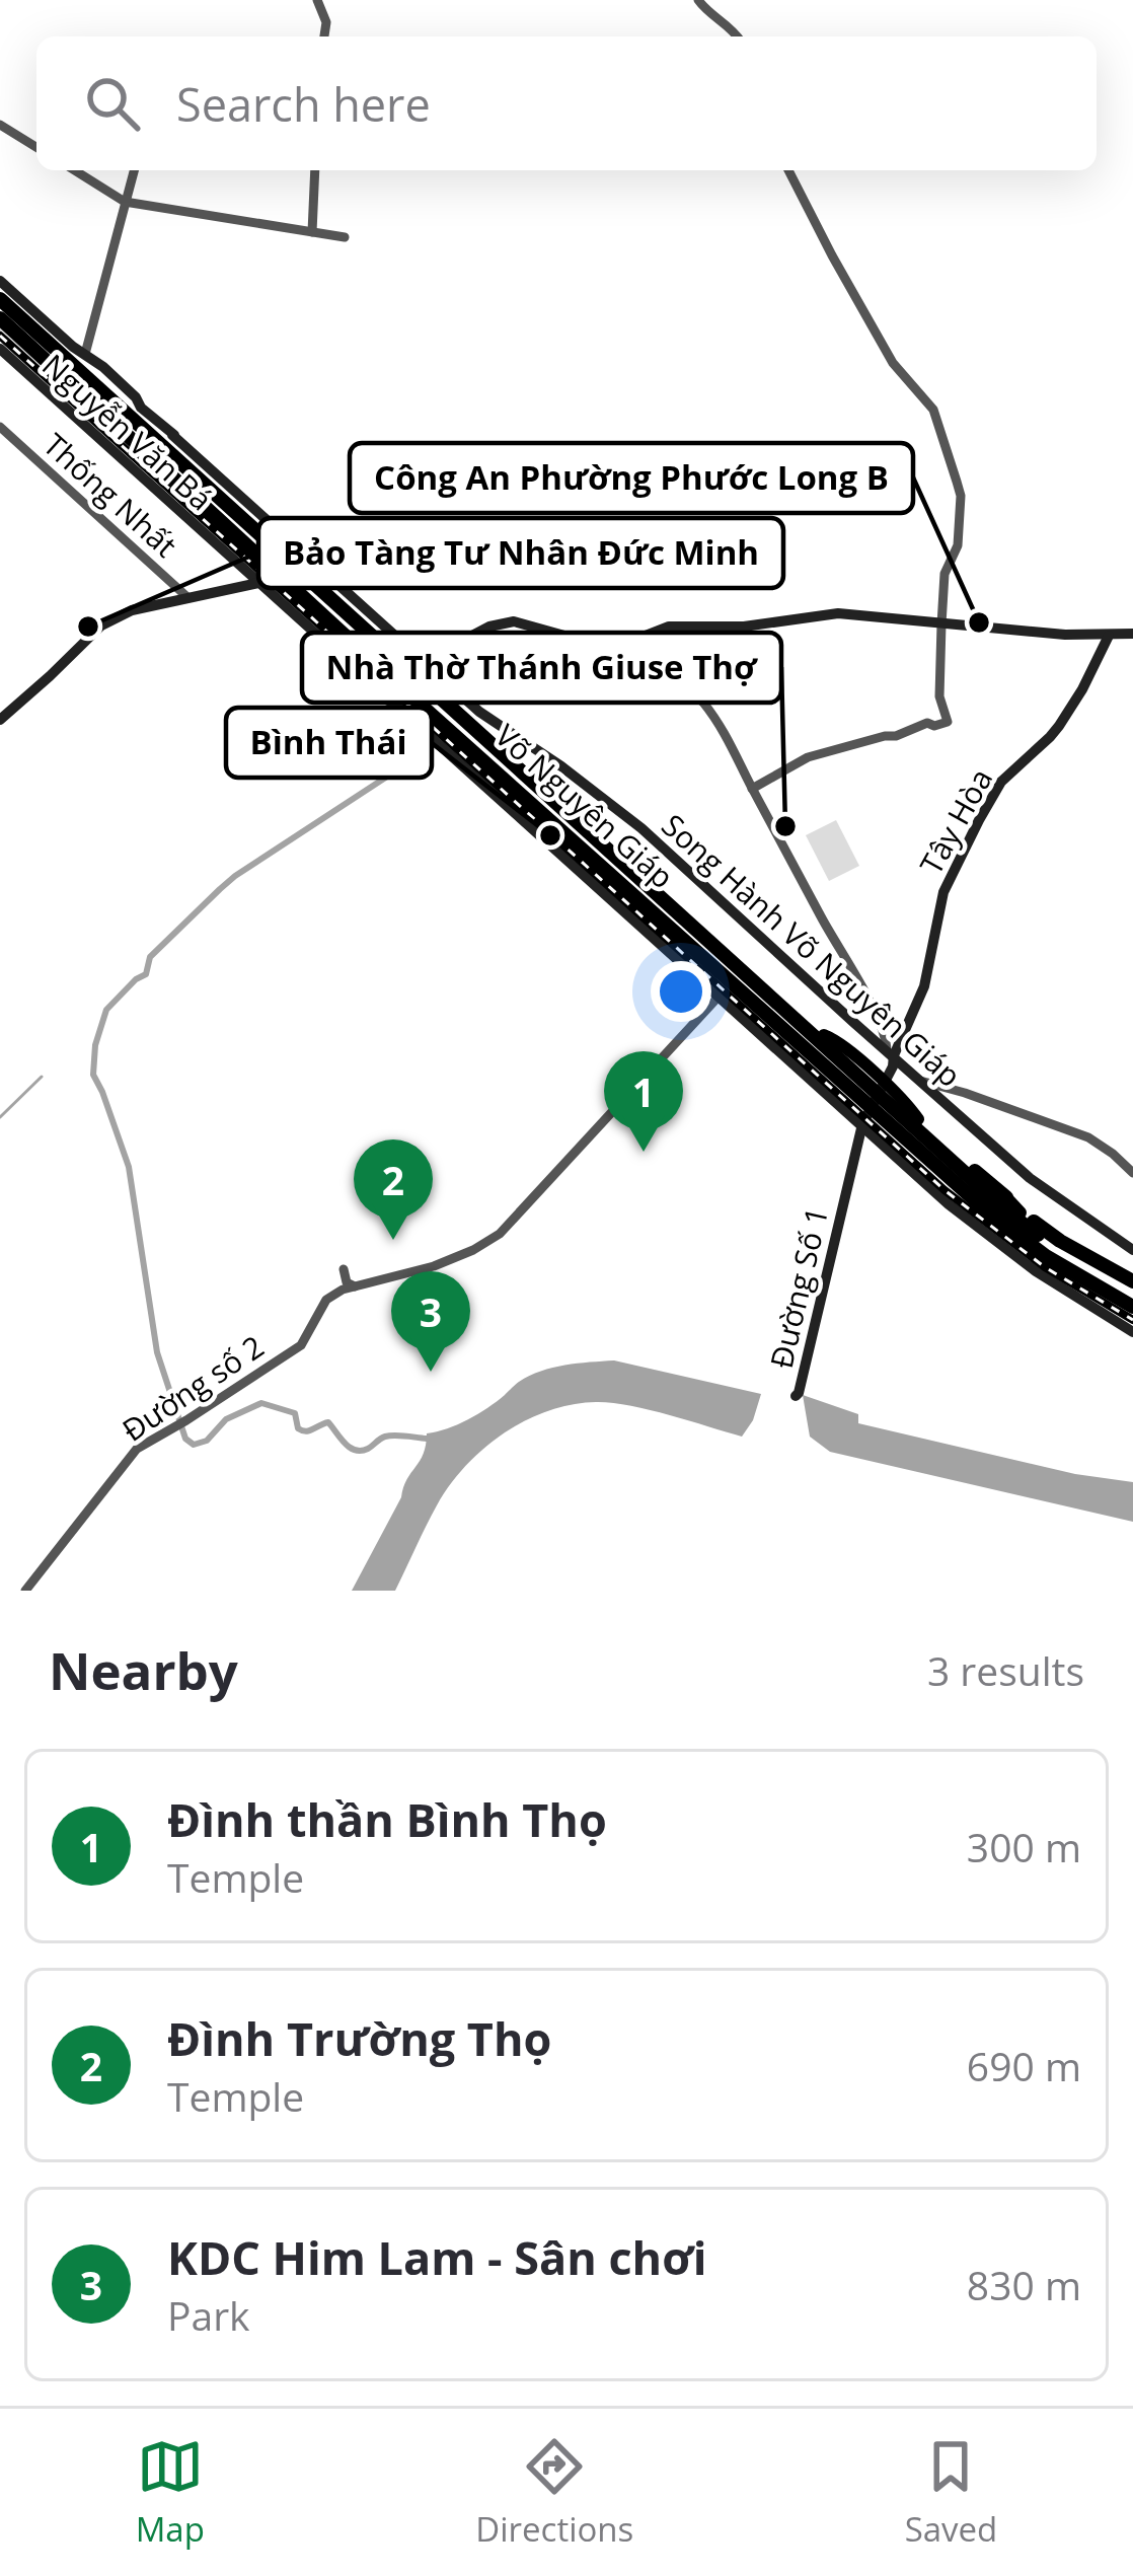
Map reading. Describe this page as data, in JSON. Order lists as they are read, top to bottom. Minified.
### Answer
{"streets":{"highway":["Võ Nguyên Giáp"],"main road":["Nguyễn Văn Bá","Tây Hòa","Song Hành Võ Nguyên Giáp","Đường Số 1"],"street":["Thống Nhất","Đường số 2"]},"crossings":[["Nguyễn Văn Bá","Võ Nguyên Giáp"],["Nguyễn Văn Bá","Song Hành Võ Nguyên Giáp"],["Nguyễn Văn Bá","Đường Số 1"],["Nguyễn Văn Bá","Đường số 2"],["Võ Nguyên Giáp","Tây Hòa"],["Võ Nguyên Giáp","Song Hành Võ Nguyên Giáp"],["Võ Nguyên Giáp","Đường Số 1"],["Tây Hòa","Song Hành Võ Nguyên Giáp"],["Tây Hòa","Đường Số 1"]],"places":["Công An Phường Phước Long B","Bảo Tàng Tư Nhân Đức Minh","Nhà Thờ Thánh Giuse Thợ","Bình Thái"],"page":{"search":"Search here","pins":["1","2","3"],"heading":["Nearby","3 results"],"list":[{"mark":"1","name":"Đình thần Bình Thọ","note":"Temple","value":"300 m"},{"mark":"2","name":"Đình Trường Thọ","note":"Temple","value":"690 m"},{"mark":"3","name":"KDC Him Lam - Sân chơi","note":"Park","value":"830 m"}],"nav":["Map","Directions","Saved"]}}
